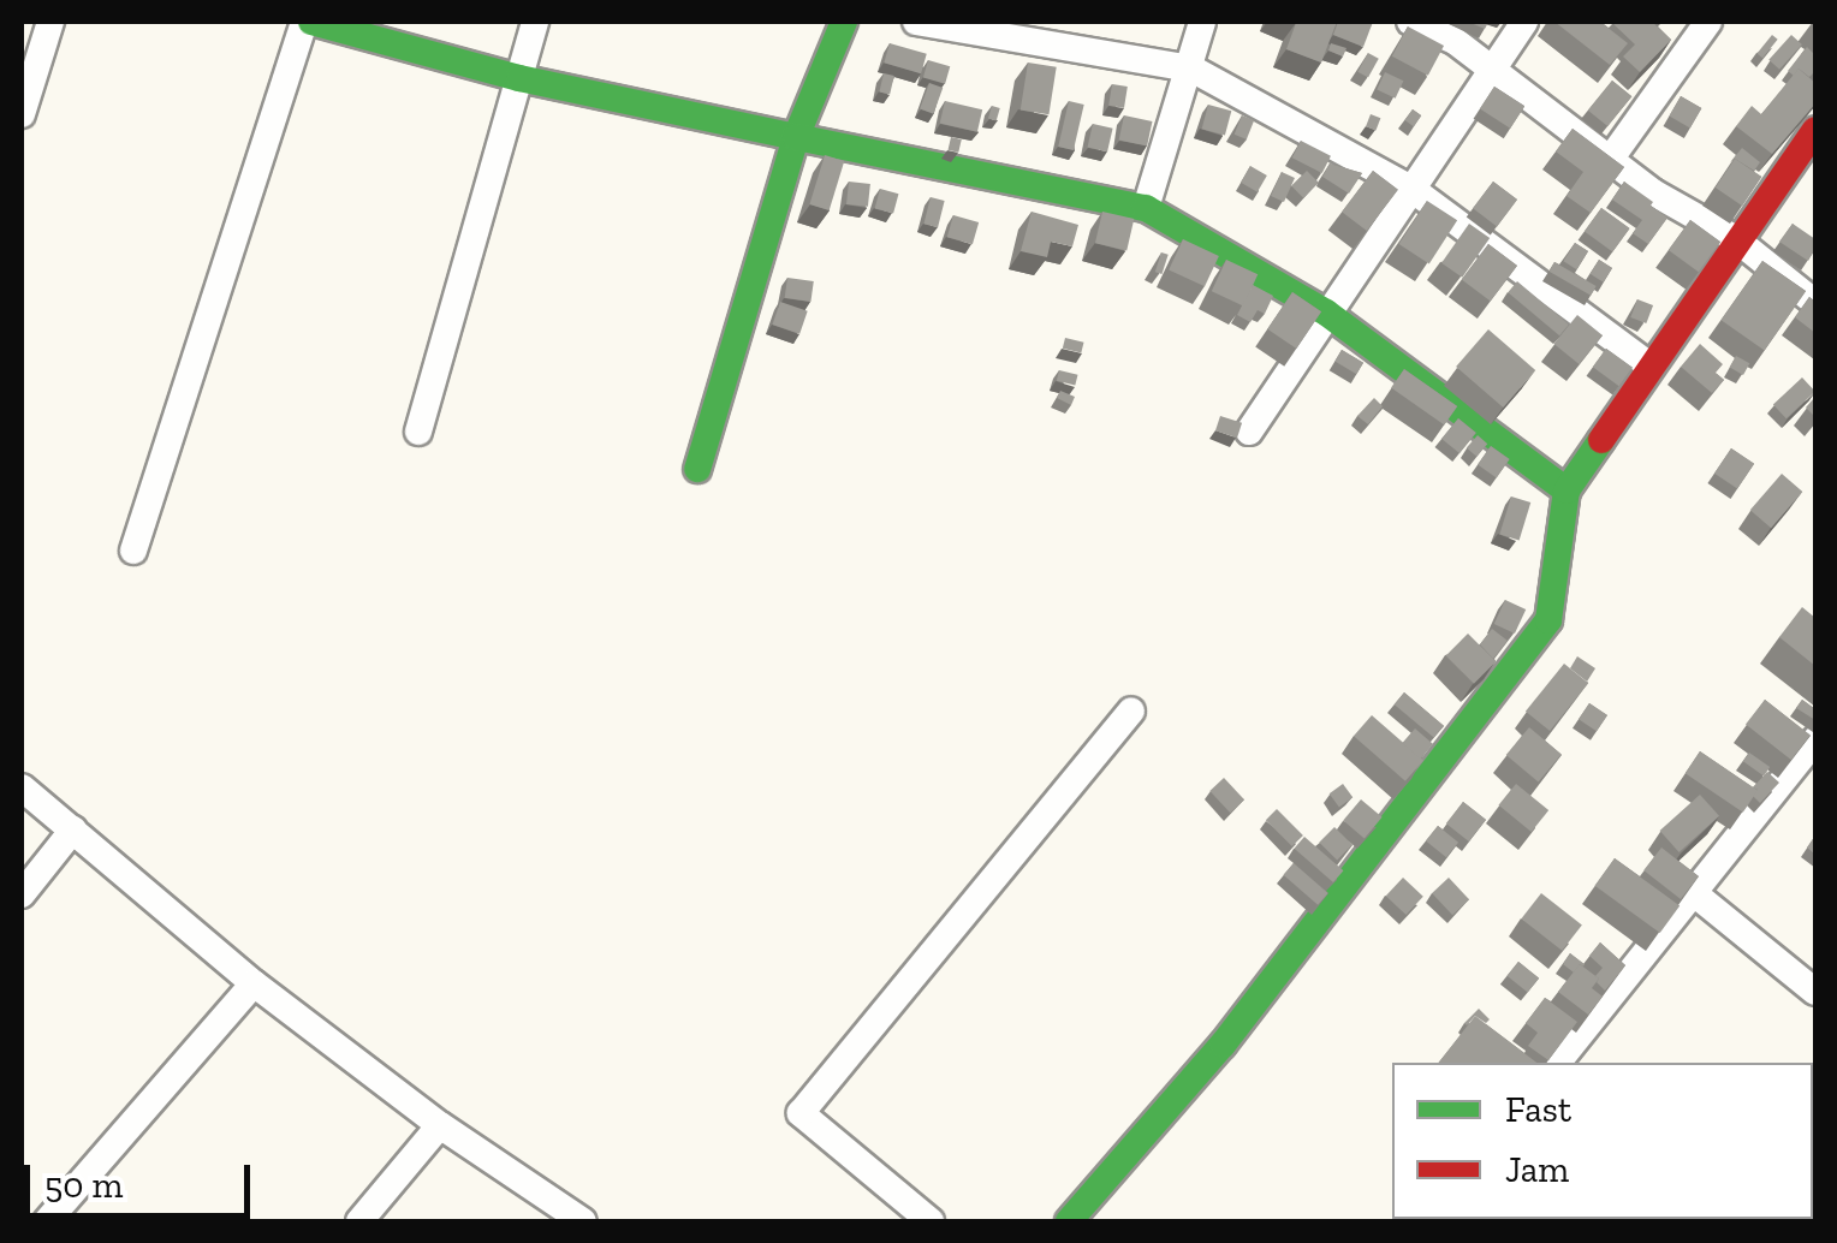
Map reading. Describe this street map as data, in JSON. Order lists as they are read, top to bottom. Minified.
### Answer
{"legend":["Fast","Jam"],"scale_bar":"50 m"}
